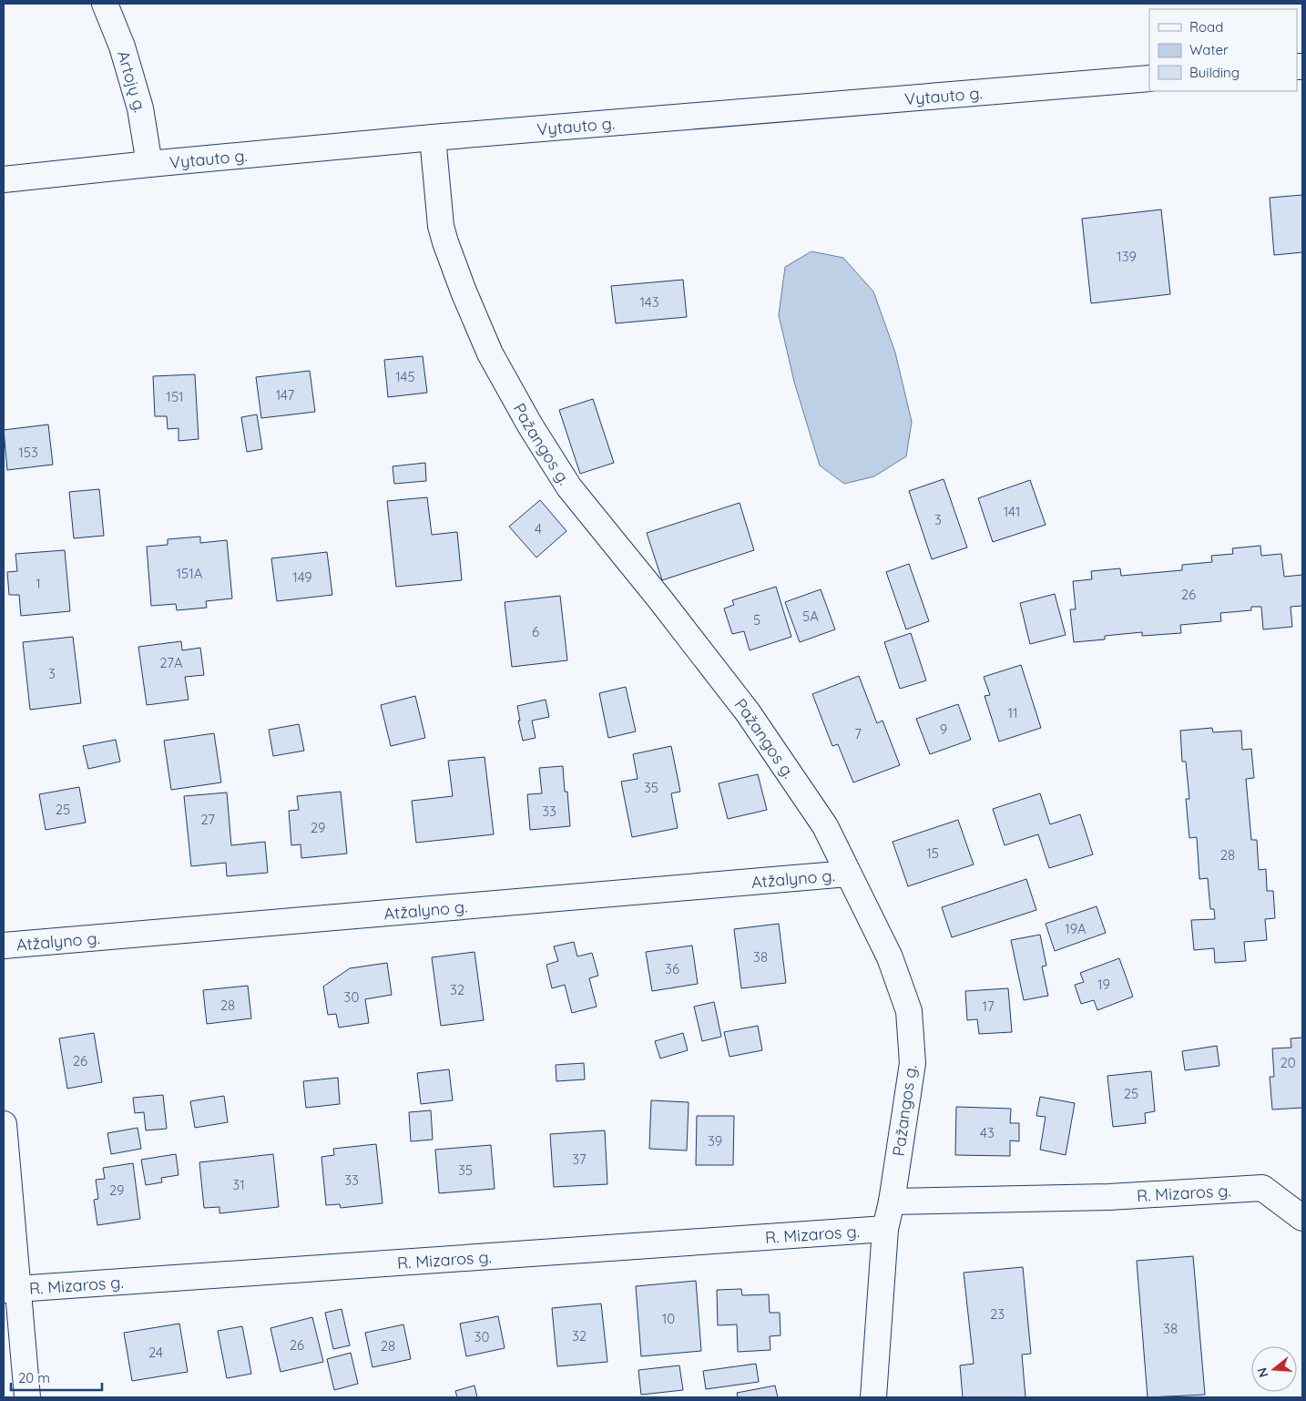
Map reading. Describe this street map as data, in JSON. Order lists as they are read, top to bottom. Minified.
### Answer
{"streets":{"street":["Artojų g.","Vytauto g.","Pažangos g.","Atžalyno g.","R. Mizaros g."]},"crossings":[["Artojų g.","Vytauto g."],["Vytauto g.","Pažangos g."],["Pažangos g.","Atžalyno g."],["Pažangos g.","R. Mizaros g."]],"house_numbers":["139","143","145","147","151","153","141","3","4","151A","149","1","26","5A","5","6","27A","3","11","9","7","35","25","33","27","29","15","28","19A","38","36","19","32","30","28","17","26","20","25","43","39","37","35","33","31","29","23","10","38","32","30","26","28","24"],"legend":["Road","Water","Building"],"scale_bar":"20 m","north":"left"}
